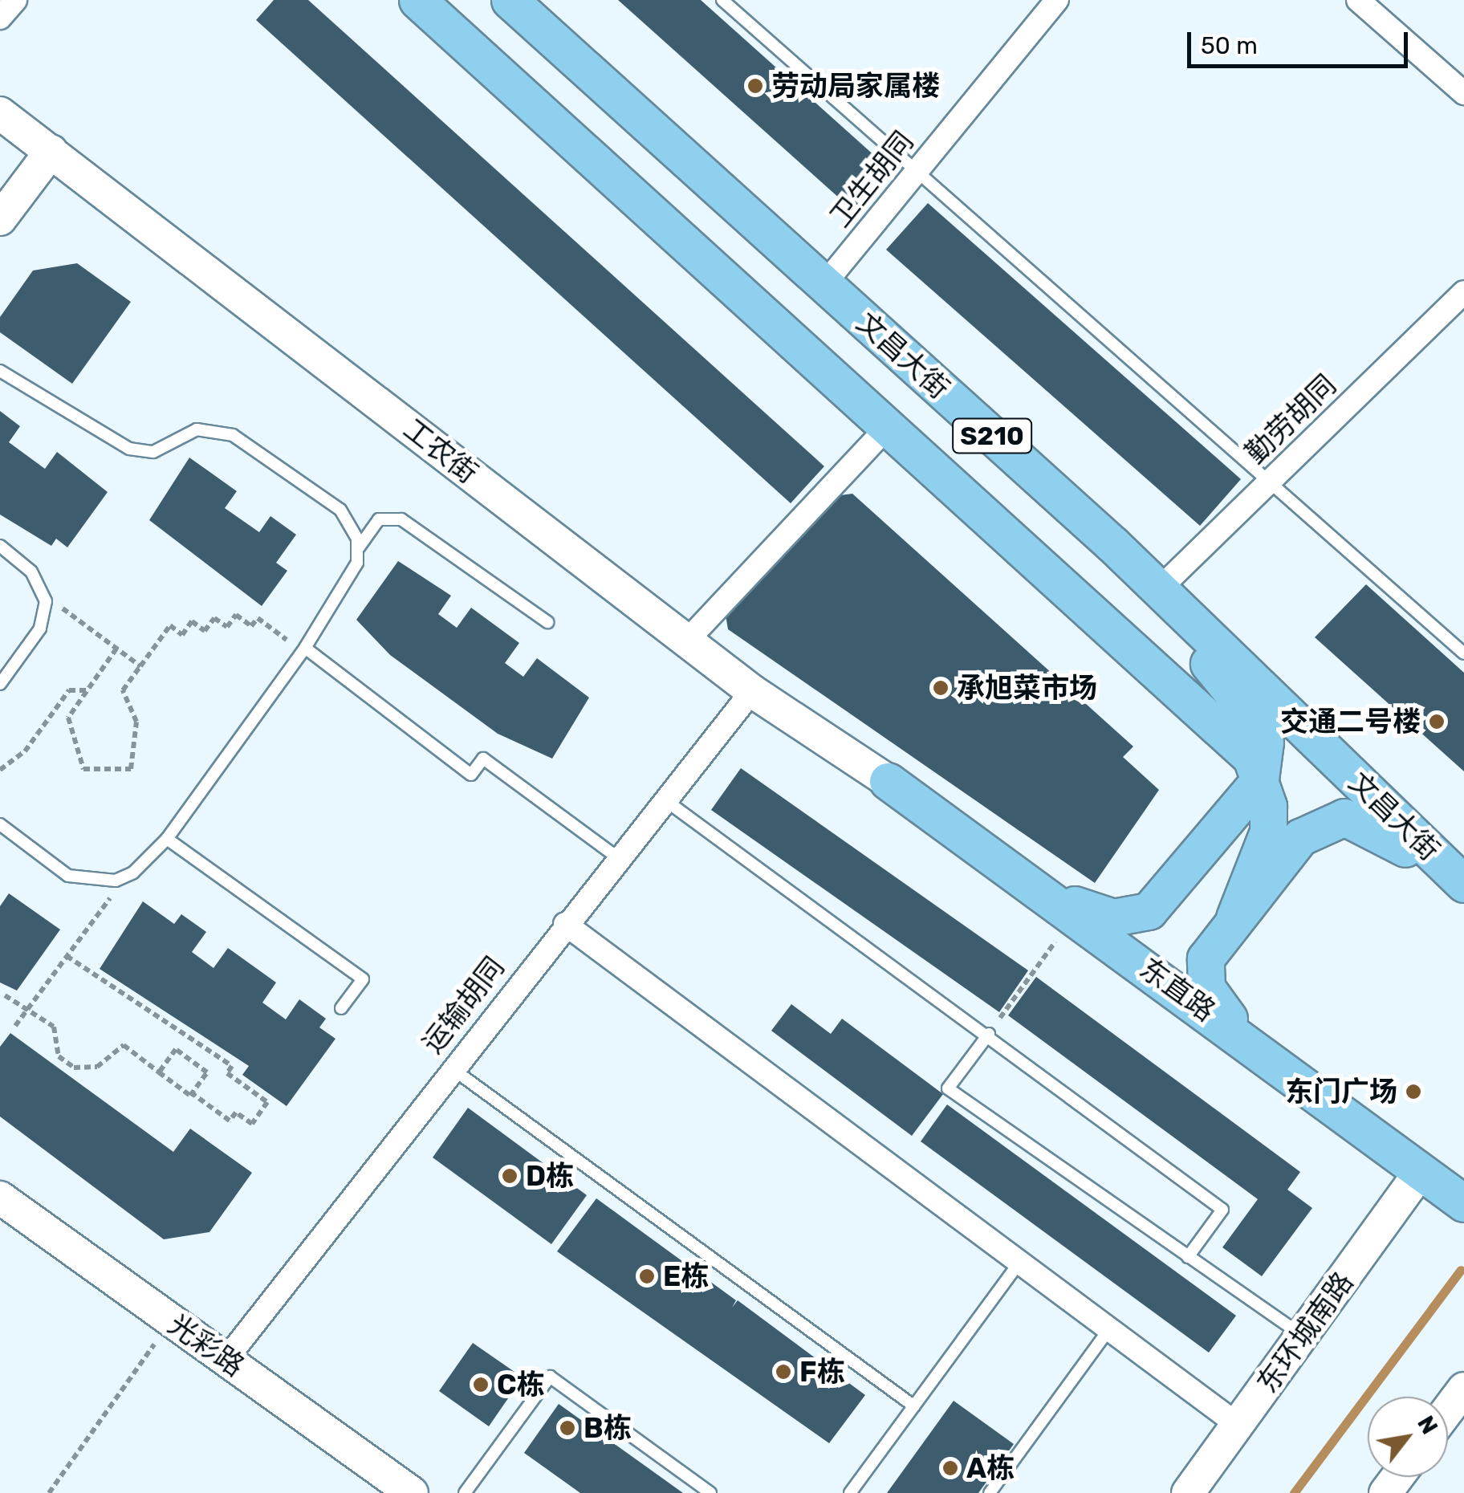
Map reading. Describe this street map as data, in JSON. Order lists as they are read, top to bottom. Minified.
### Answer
{"streets":{"main road":["文昌大街","S210","工农街","东直路","东环城南路","光彩路"],"street":["卫生胡同","勤劳胡同","运输胡同"]},"crossings":[["卫生胡同","文昌大街"],["文昌大街","勤劳胡同"],["工农街","东直路"],["工农街","运输胡同"],["东直路","东环城南路"],["运输胡同","光彩路"]],"places":["劳动局家属楼","承旭菜市场","交通二号楼","东门广场","D栋","E栋","F栋","C栋","B栋","A栋"],"scale_bar":"50 m","north":"top right"}
